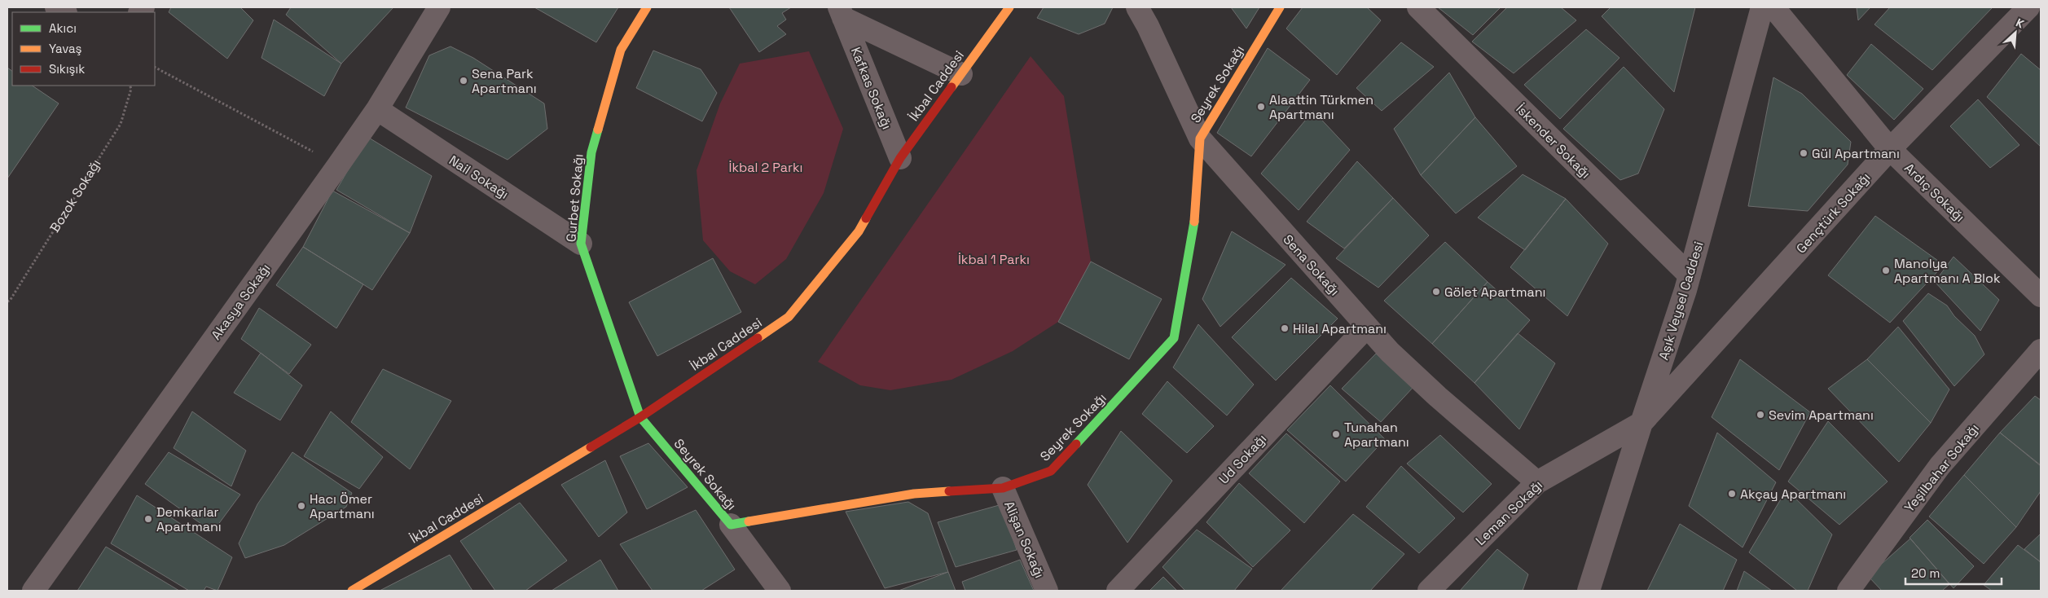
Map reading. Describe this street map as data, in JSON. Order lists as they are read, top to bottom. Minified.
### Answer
{"streets":{"street":["Seyrek Sokağı","İkbal Caddesi","Kafkas Sokağı","İskender Sokağı","Nail Sokağı","Ardıç Sokağı","Gurbet Sokağı","Gençtürk Sokağı","Sena Sokağı","Aşık Veysel Caddesi","Akasya Sokağı","Ud Sokağı","Yeşilbahar Sokağı","Leman Sokağı","Alişan Sokağı"],"path":["Bozok Sokağı"]},"crossings":[["Seyrek Sokağı","İkbal Caddesi"],["Seyrek Sokağı","Gurbet Sokağı"],["Seyrek Sokağı","Sena Sokağı"],["Seyrek Sokağı","Alişan Sokağı"],["İkbal Caddesi","Kafkas Sokağı"],["İkbal Caddesi","Gurbet Sokağı"],["İskender Sokağı","Aşık Veysel Caddesi"],["Nail Sokağı","Gurbet Sokağı"],["Nail Sokağı","Akasya Sokağı"],["Ardıç Sokağı","Gençtürk Sokağı"],["Gençtürk Sokağı","Aşık Veysel Caddesi"],["Gençtürk Sokağı","Leman Sokağı"],["Sena Sokağı","Ud Sokağı"],["Sena Sokağı","Leman Sokağı"],["Aşık Veysel Caddesi","Leman Sokağı"]],"parks":["İkbal 2 Parkı","İkbal 1 Parkı"],"places":["Sena Park Apartmanı","Alaattin Türkmen Apartmanı","Gül Apartmanı","Manolya Apartmanı A Blok","Gölet Apartmanı","Hilal Apartmanı","Sevim Apartmanı","Tunahan Apartmanı","Akçay Apartmanı","Hacı Ömer Apartmanı","Demkarlar Apartmanı"],"legend":["Akıcı","Yavaş","Sıkışık"],"scale_bar":"20 m","north":"top right"}
